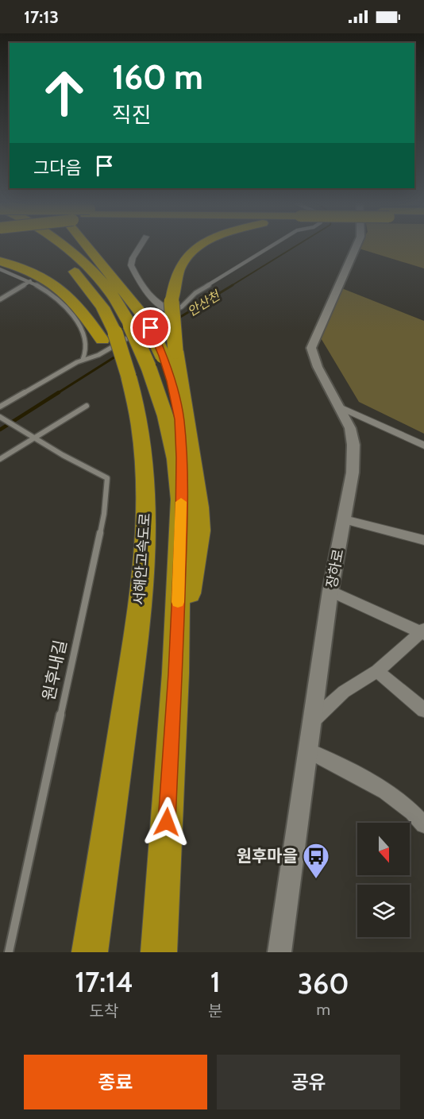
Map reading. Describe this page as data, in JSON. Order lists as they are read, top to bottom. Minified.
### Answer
{"streets":{"highway":["서해안고속도로"],"street":["장하로"],"lane":["원후내길"]},"water":["안산천"],"places":{"bus stop":["원후마을"]},"north":"bottom","page":{"status":"17:13","turn":["160 m","직진"],"then":"그다음","eta":["17:14","도착","1","분","360","m"],"buttons":["종료","공유"]}}
